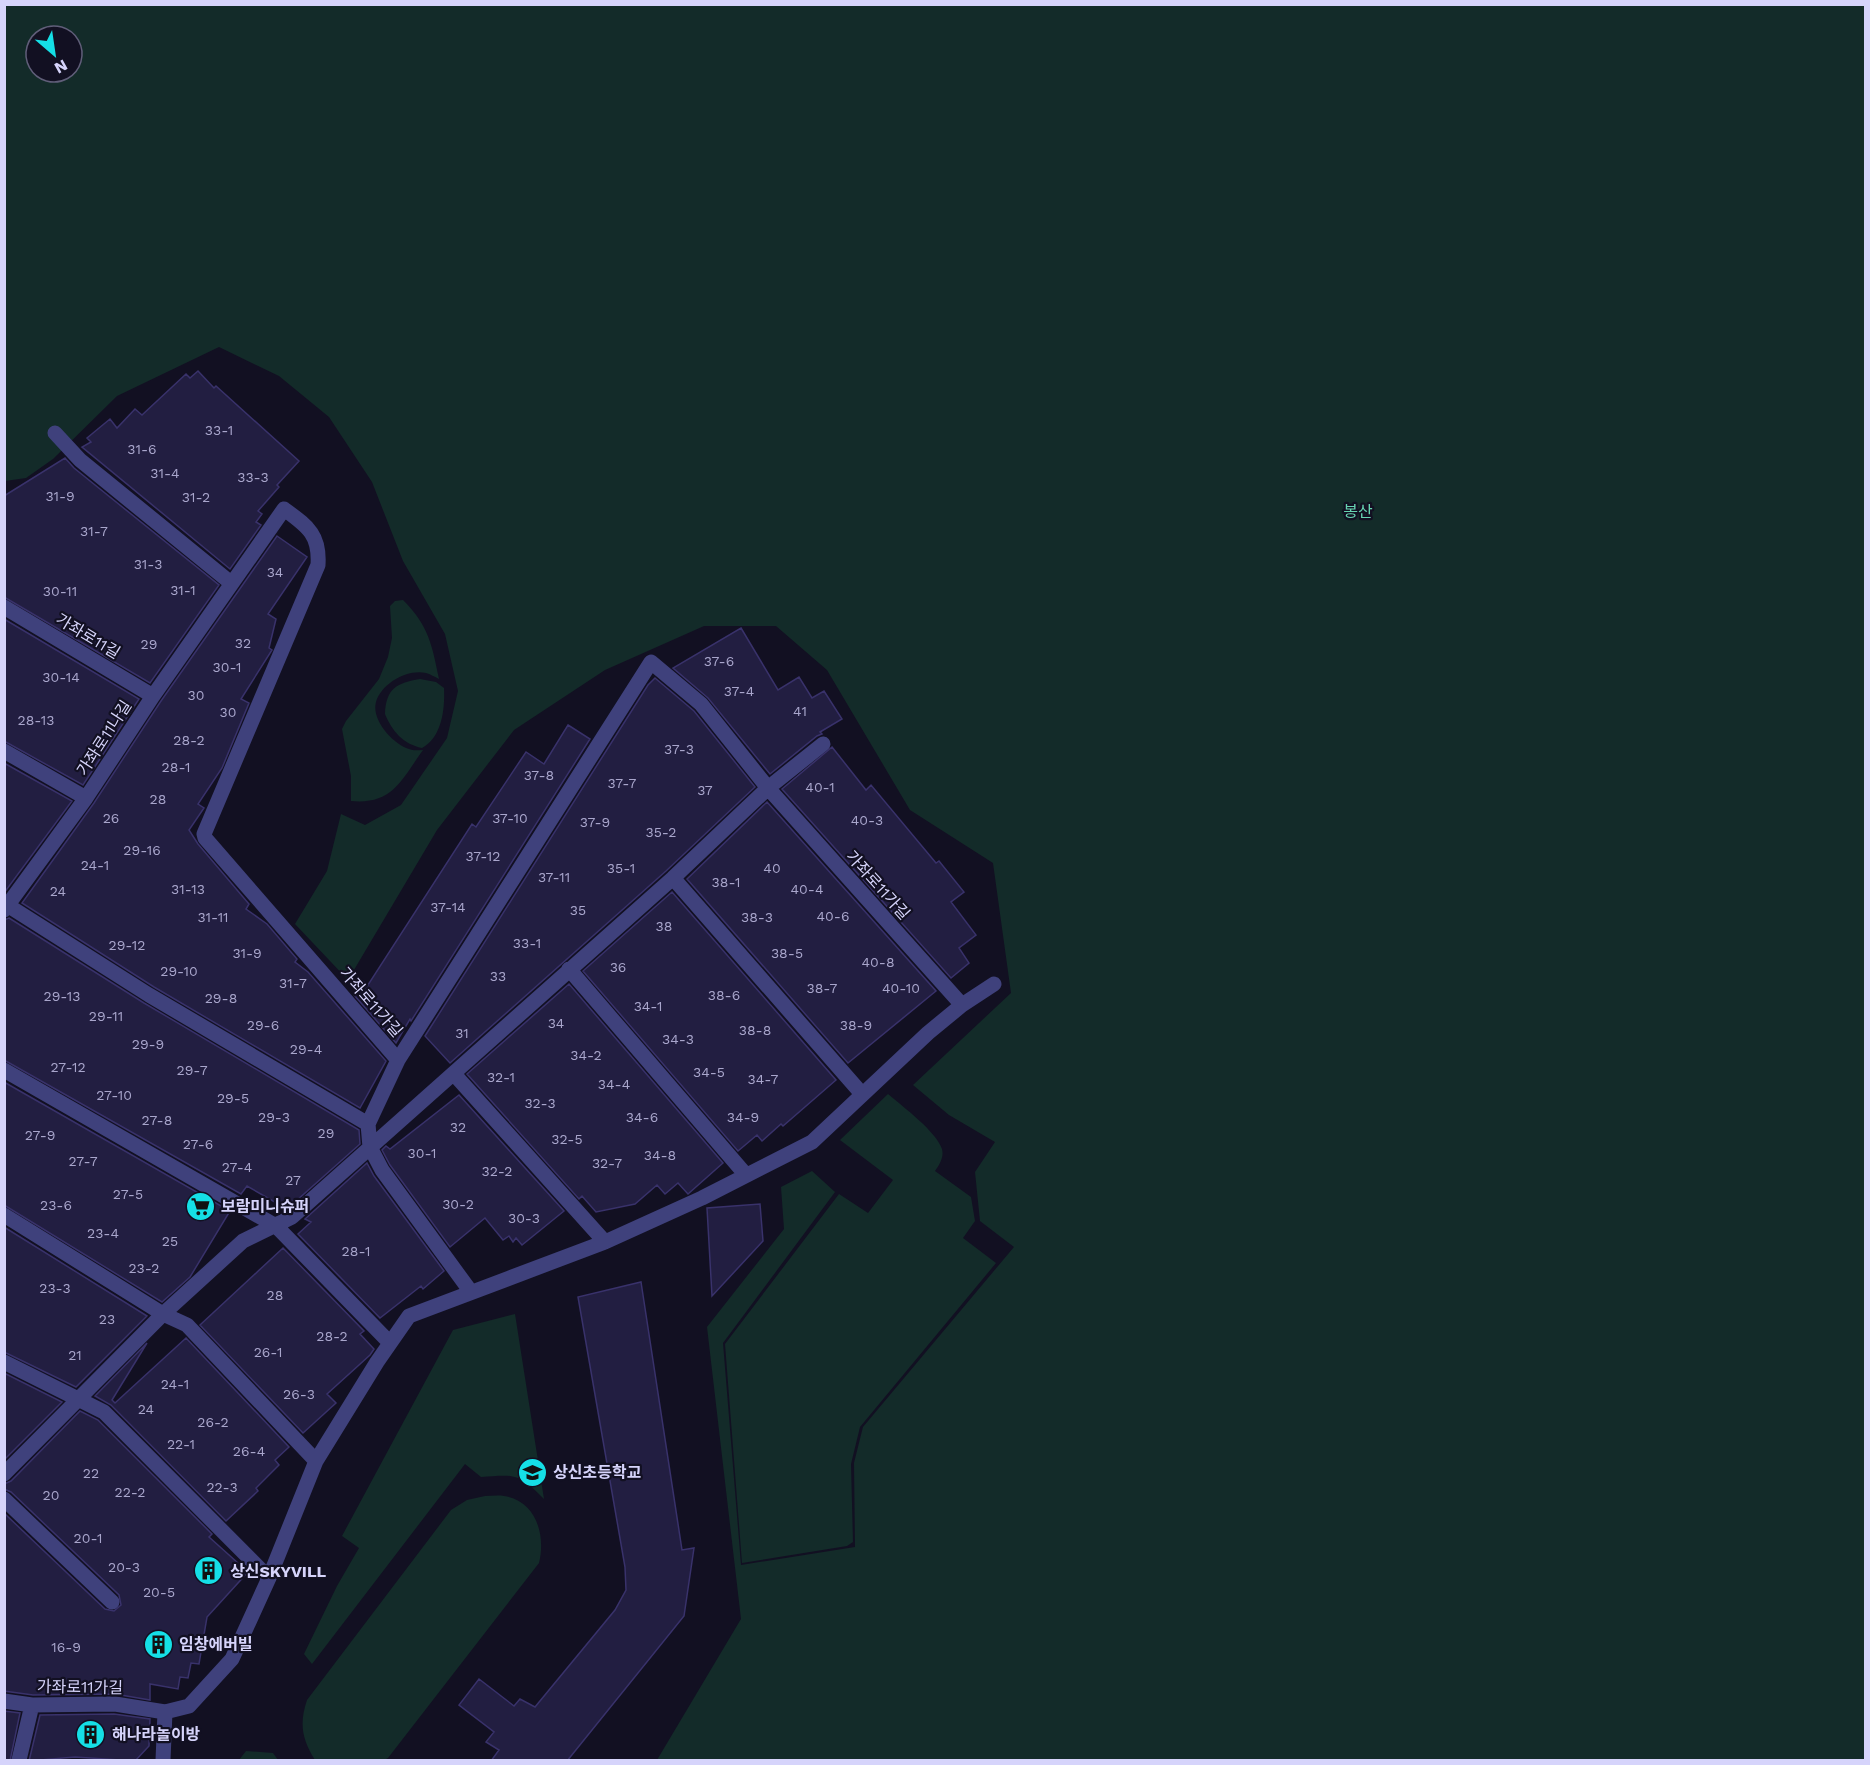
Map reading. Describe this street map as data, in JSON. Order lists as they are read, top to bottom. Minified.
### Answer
{"streets":{"street":["가좌로11길","가좌로11나길","가좌로11가길"]},"crossings":[["가좌로11길","가좌로11나길"],["가좌로11나길","가좌로11가길"]],"parks":["봉산"],"places":{"supermarket":["보람미니슈퍼"],"school or university":["상신초등학교"],"building":["상신SKYVILL","임창에버빌","해나라놀이방"]},"house_numbers":["33-1","31-6","31-4","33-3","31-9","31-2","31-7","31-3","34","31-1","30-11","32","29","37-6","30-1","30-14","37-4","30","41","30","28-13","28-2","37-3","28-1","37-8","37-7","40-1","37","28","26","37-10","40-3","37-9","35-2","29-16","37-12","24-1","35-1","40","37-11","38-1","31-13","40-4","24","37-14","35","40-6","31-11","38-3","38","33-1","29-12","31-9","38-5","40-8","36","29-10","33","31-7","38-7","40-10","38-6","29-13","29-8","34-1","29-11","34","29-6","38-9","38-8","31","34-3","29-9","29-4","34-2","27-12","29-7","34-5","32-1","34-7","34-4","27-10","29-5","32-3","29-3","34-6","34-9","27-8","32","29","27-9","32-5","27-6","30-1","34-8","27-7","32-7","27-4","32-2","27","27-5","30-2","23-6","30-3","23-4","25","28-1","23-2","23-3","28","23","28-2","26-1","21","24-1","26-3","24","26-2","22-1","26-4","22","22-3","22-2","20","20-1","20-3","20-5","16-9"],"north":"bottom right"}
